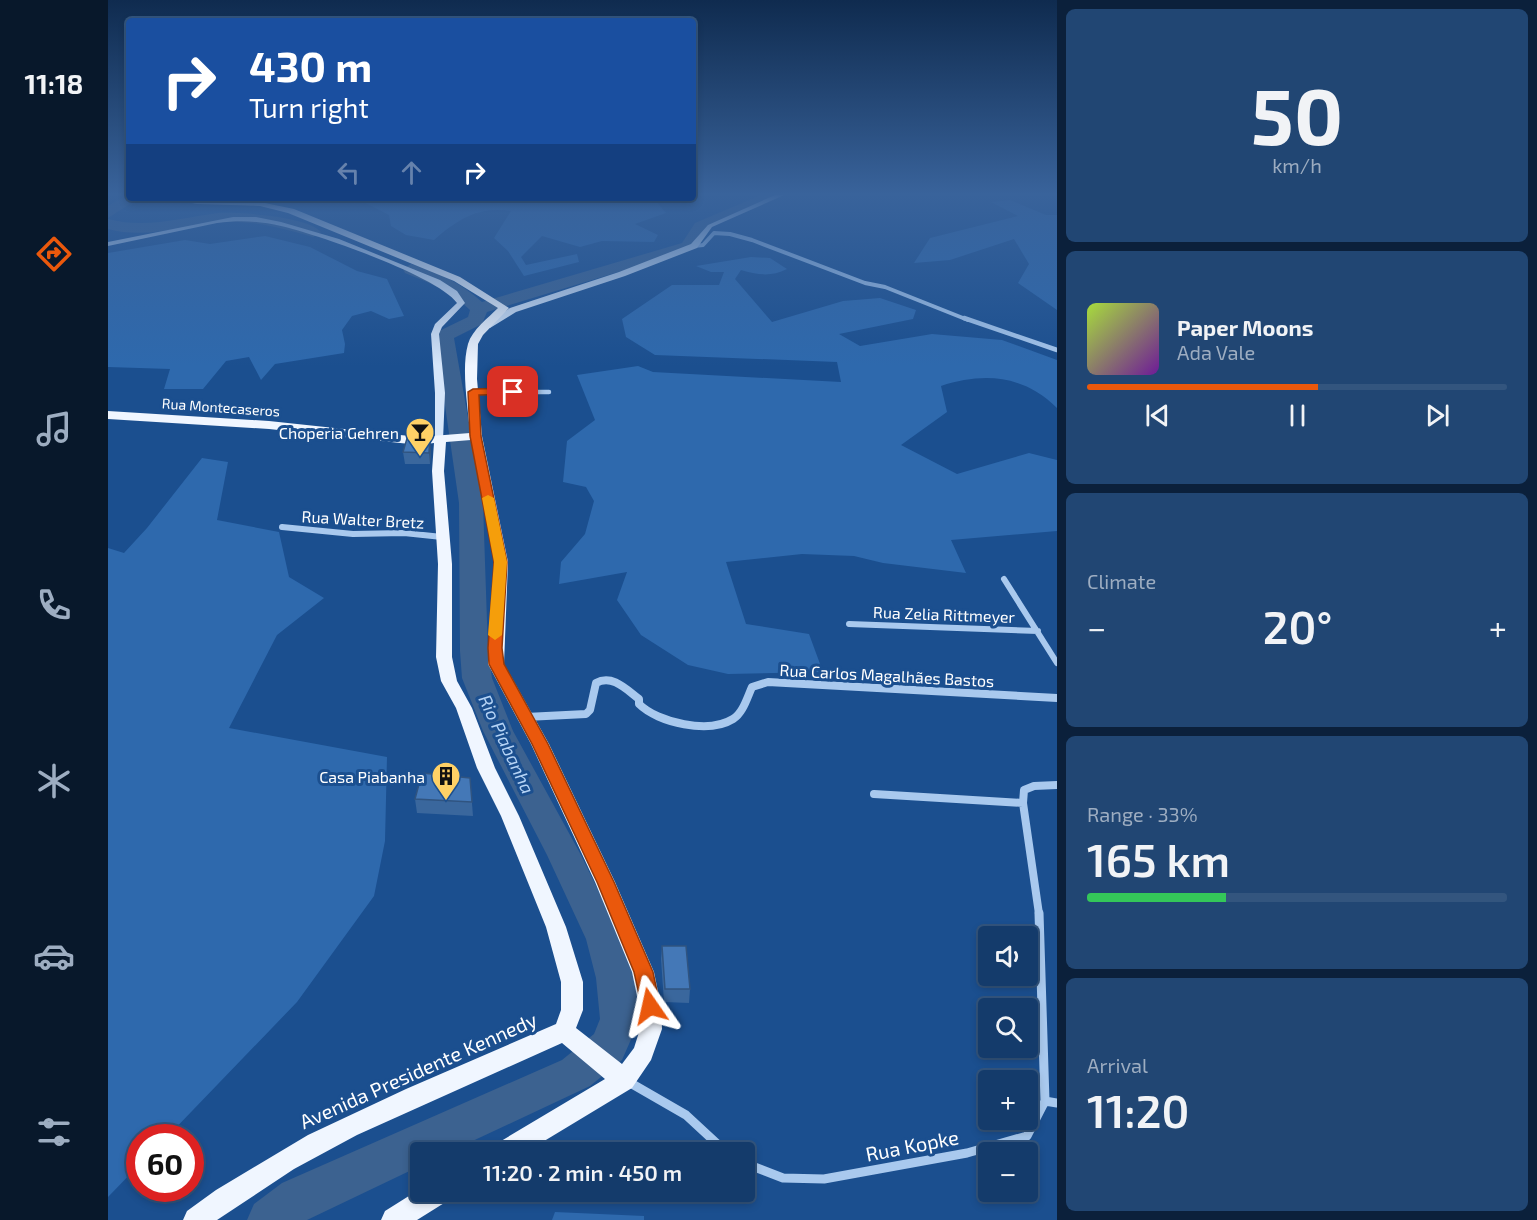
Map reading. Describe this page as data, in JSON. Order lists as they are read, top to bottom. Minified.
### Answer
{"streets":{"main road":["Rua Montecaseros","Avenida Presidente Kennedy"],"street":["Rua Walter Bretz","Rua Zelia Rittmeyer","Rua Carlos Magalhães Bastos","Rua Kopke"]},"crossings":[["Rua Montecaseros","Avenida Presidente Kennedy"],["Rua Walter Bretz","Avenida Presidente Kennedy"]],"water":["Rio Piabanha"],"places":{"bar":["Choperia Gehren"],"building":["Casa Piabanha"]},"page":{"tabs":"11:18","tile":[["50","km/h"],"Climate",["Range · 33%","165 km"],["Arrival","11:20"]],"turn":["430 m","Turn right"],"song":["Paper Moons","Ada Vale"],"heat":["−","20°","+"],"map_buttons":["+","−"],"limit":"60","trip":"11:20 · 2 min · 450 m"}}
